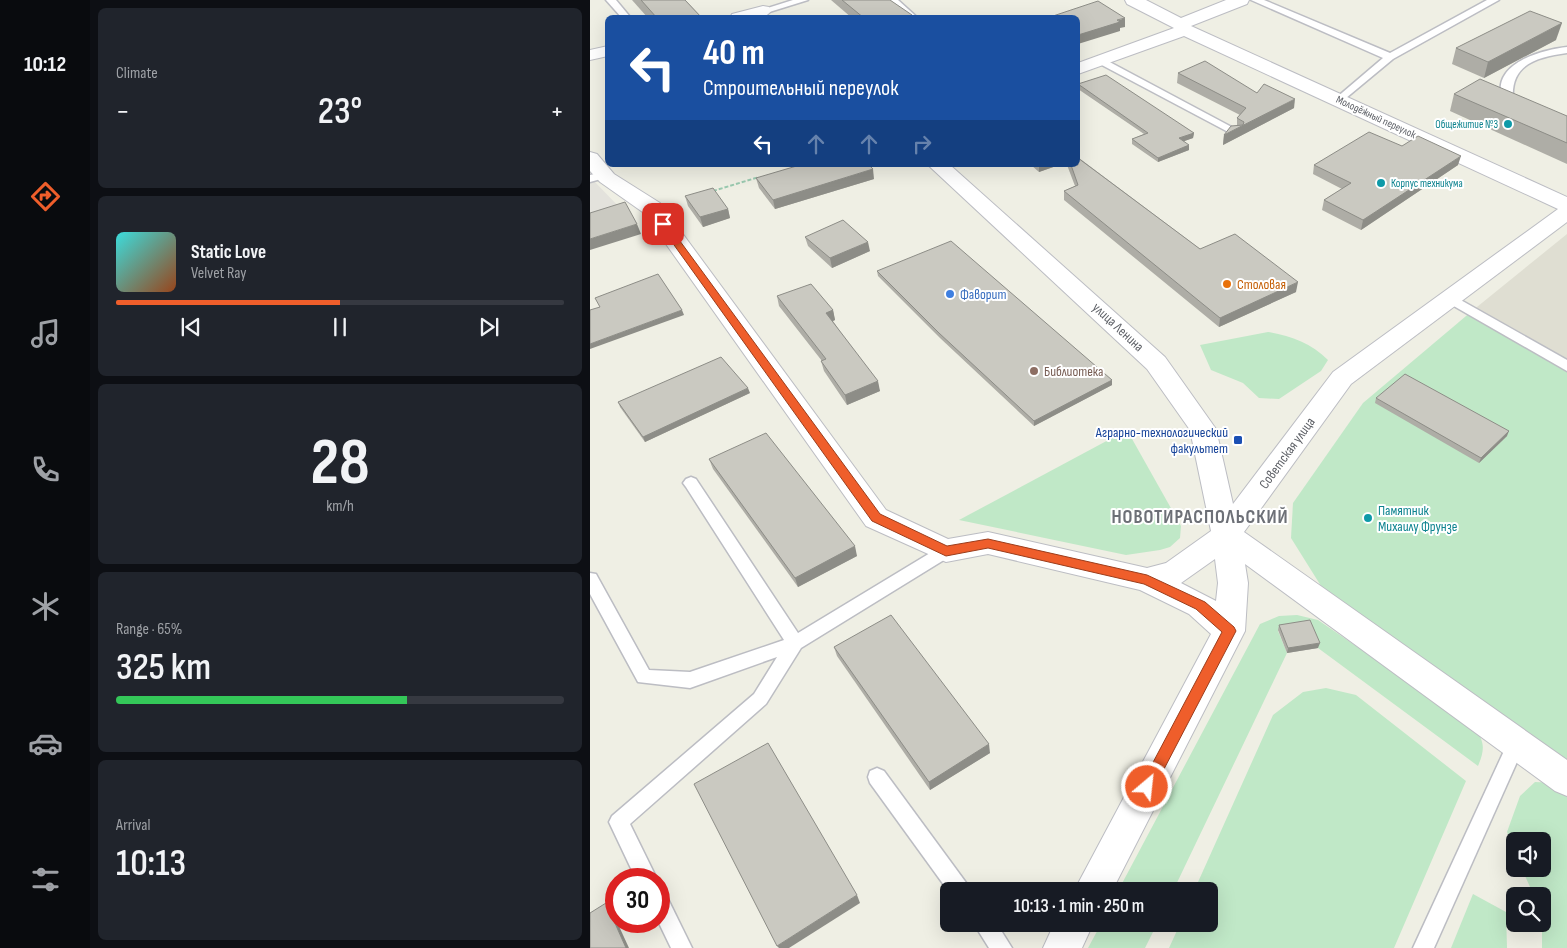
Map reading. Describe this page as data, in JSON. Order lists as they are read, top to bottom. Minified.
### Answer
{"streets":{"street":["Молодёжный переулок","улица Ленина","Советская улица"]},"crossings":[["улица Ленина","Советская улица"]],"districts":["НОВОТИРАСПОЛЬСКИЙ"],"places":{"other":["Общежитие №3","Корпус техникума","Столовая","Фаворит","Библиотека","Памятник Михаилу Фрунзе"],"transit":["Аграрно-технологический факультет"]},"page":{"tabs":"10:12","tile":["Climate",["28","km/h"],["Range · 65%","325 km"],["Arrival","10:13"]],"turn":["40 m","Строительный переулок"],"heat":["−","23°","+"],"song":["Static Love","Velvet Ray"],"limit":"30","trip":"10:13 · 1 min · 250 m"}}
